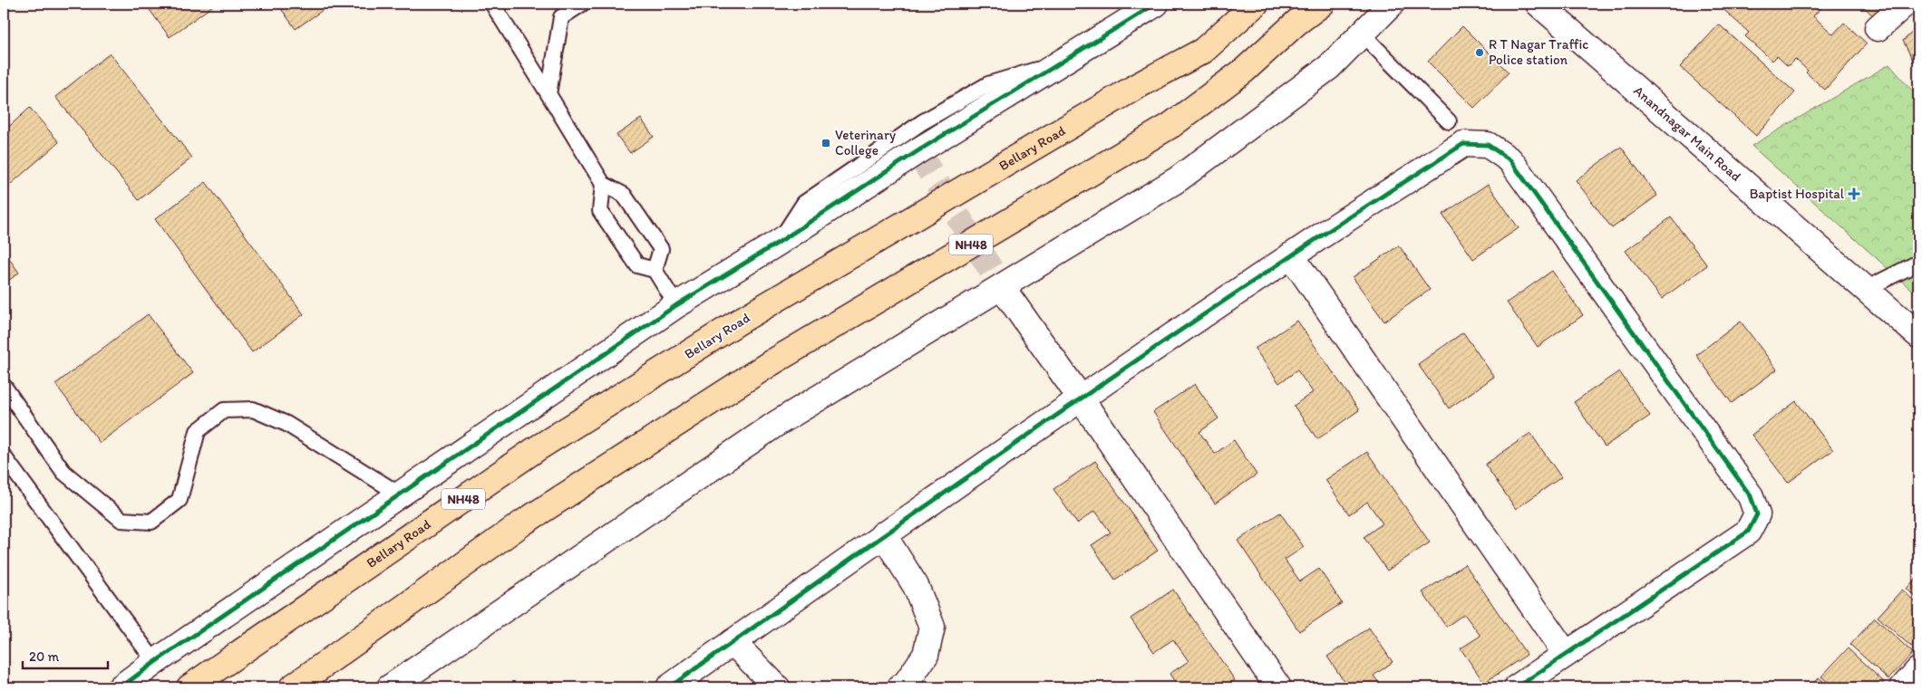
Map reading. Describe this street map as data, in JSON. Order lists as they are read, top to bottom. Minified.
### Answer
{"streets":{"highway":["Bellary Road","NH48"],"street":["Anandnagar Main Road"]},"places":{"other":["R T Nagar Traffic Police station"],"transit":["Veterinary College"],"health":["Baptist Hospital"]},"scale_bar":"20 m"}
